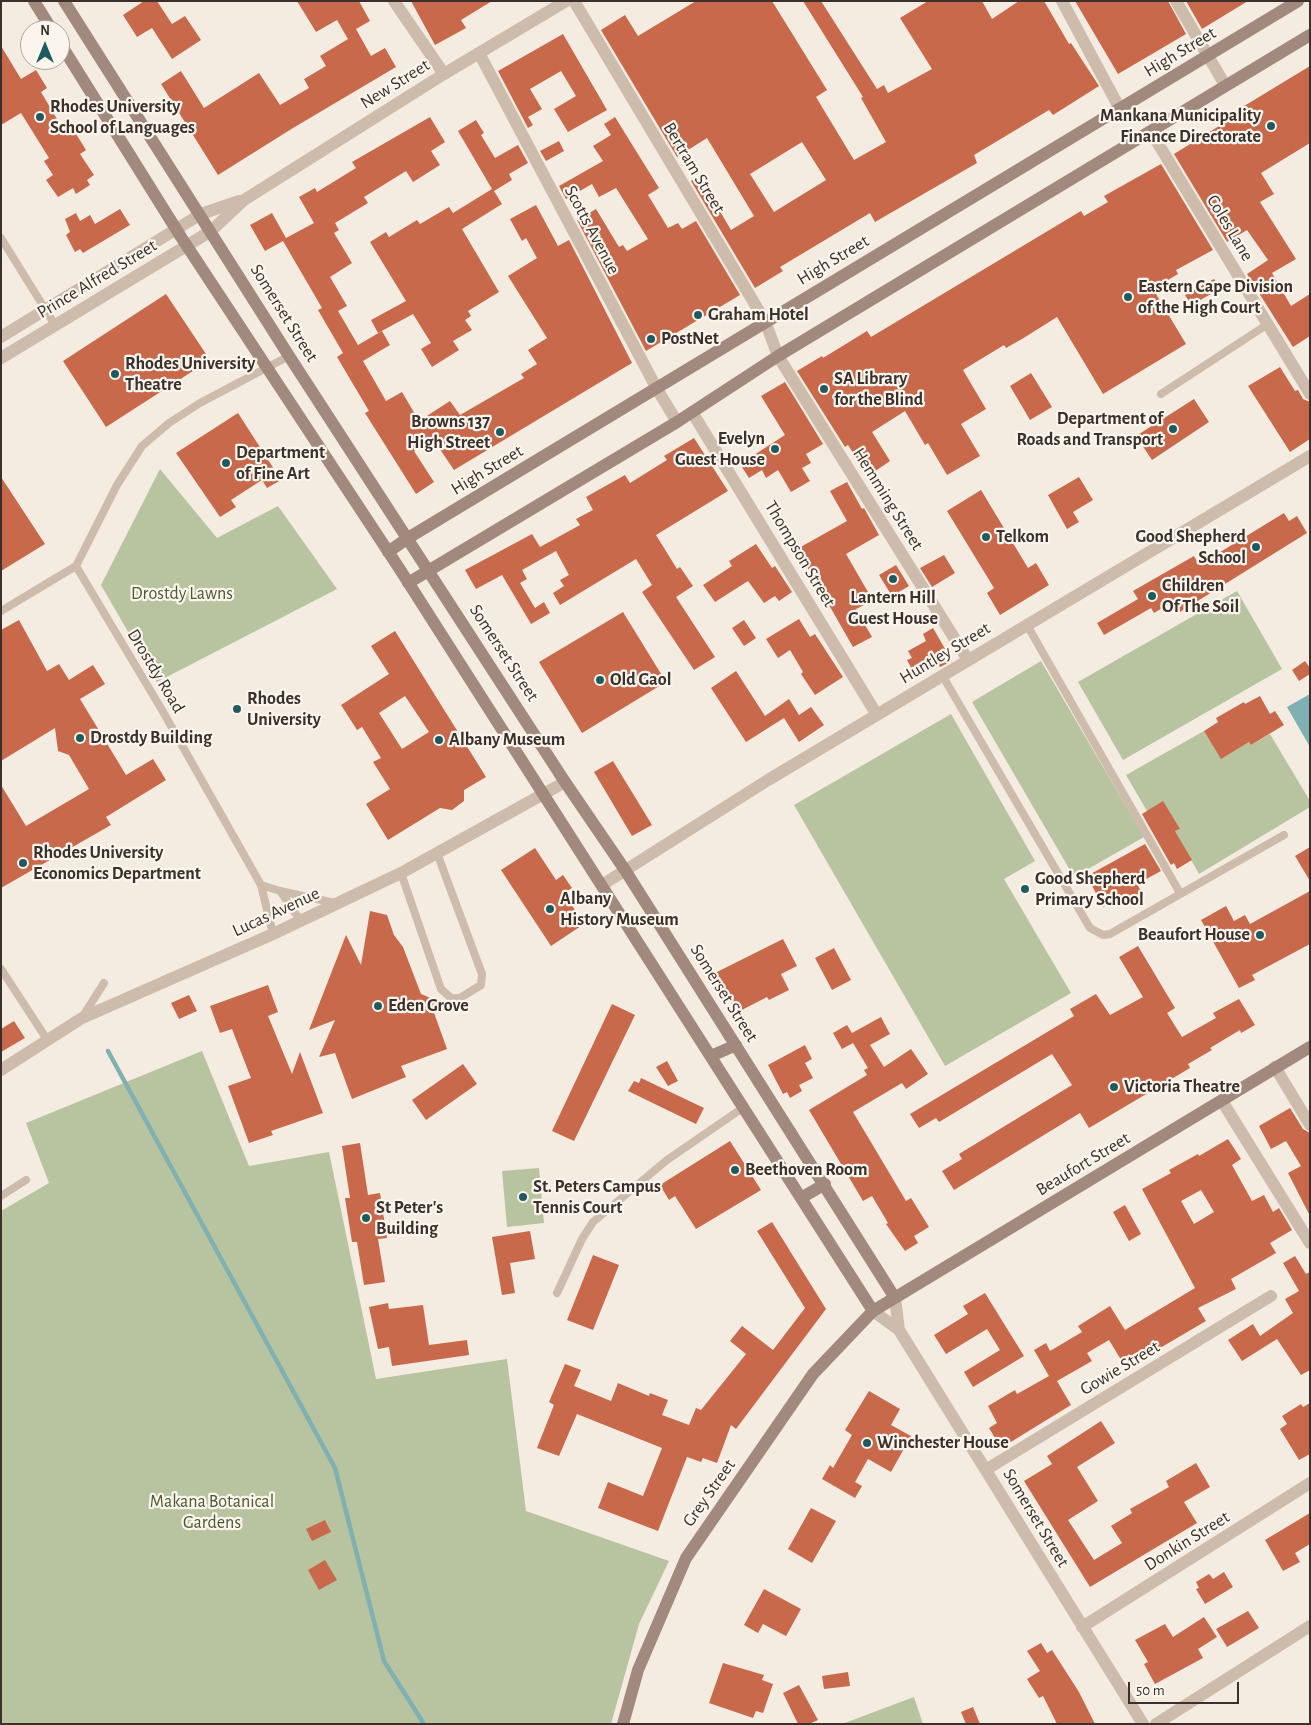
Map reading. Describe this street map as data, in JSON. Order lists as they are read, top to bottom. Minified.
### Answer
{"streets":{"main road":["High Street","Somerset Street","Beaufort Street","Grey Street"],"street":["New Street","Bertram Street","Coles Lane","Scotts Avenue","Prince Alfred Street","Hemming Street","Thompson Street","Huntley Street","Lucas Avenue","Gowie Street","Donkin Street"],"lane":["Drostdy Road"]},"crossings":[["High Street","Bertram Street"],["High Street","Scotts Avenue"],["High Street","Somerset Street"],["New Street","Scotts Avenue"],["New Street","Prince Alfred Street"],["New Street","Somerset Street"],["Bertram Street","Hemming Street"],["Prince Alfred Street","Somerset Street"],["Somerset Street","Huntley Street"],["Somerset Street","Lucas Avenue"],["Somerset Street","Beaufort Street"],["Somerset Street","Gowie Street"],["Somerset Street","Grey Street"],["Somerset Street","Donkin Street"],["Hemming Street","Huntley Street"],["Thompson Street","Huntley Street"],["Drostdy Road","Lucas Avenue"],["Beaufort Street","Grey Street"]],"parks":["Drostdy Lawns","Makana Botanical Gardens"],"places":["Rhodes University School of Languages","Mankana Municipality Finance Directorate","Eastern Cape Division of the High Court","Graham Hotel","PostNet","Rhodes University Theatre","SA Library for the Blind","Department of Roads and Transport","Browns 137 High Street","Evelyn Guest House","Department of Fine Art","Telkom","Good Shepherd School","Lantern Hill Guest House","Children Of The Soil","Old Gaol","Rhodes University","Drostdy Building","Albany Museum","Rhodes University Economics Department","Good Shepherd Primary School","Albany History Museum","Beaufort House","Eden Grove","Victoria Theatre","Beethoven Room","St. Peters Campus Tennis Court","St Peter's Building","Winchester House"],"scale_bar":"50 m","north":"top"}
